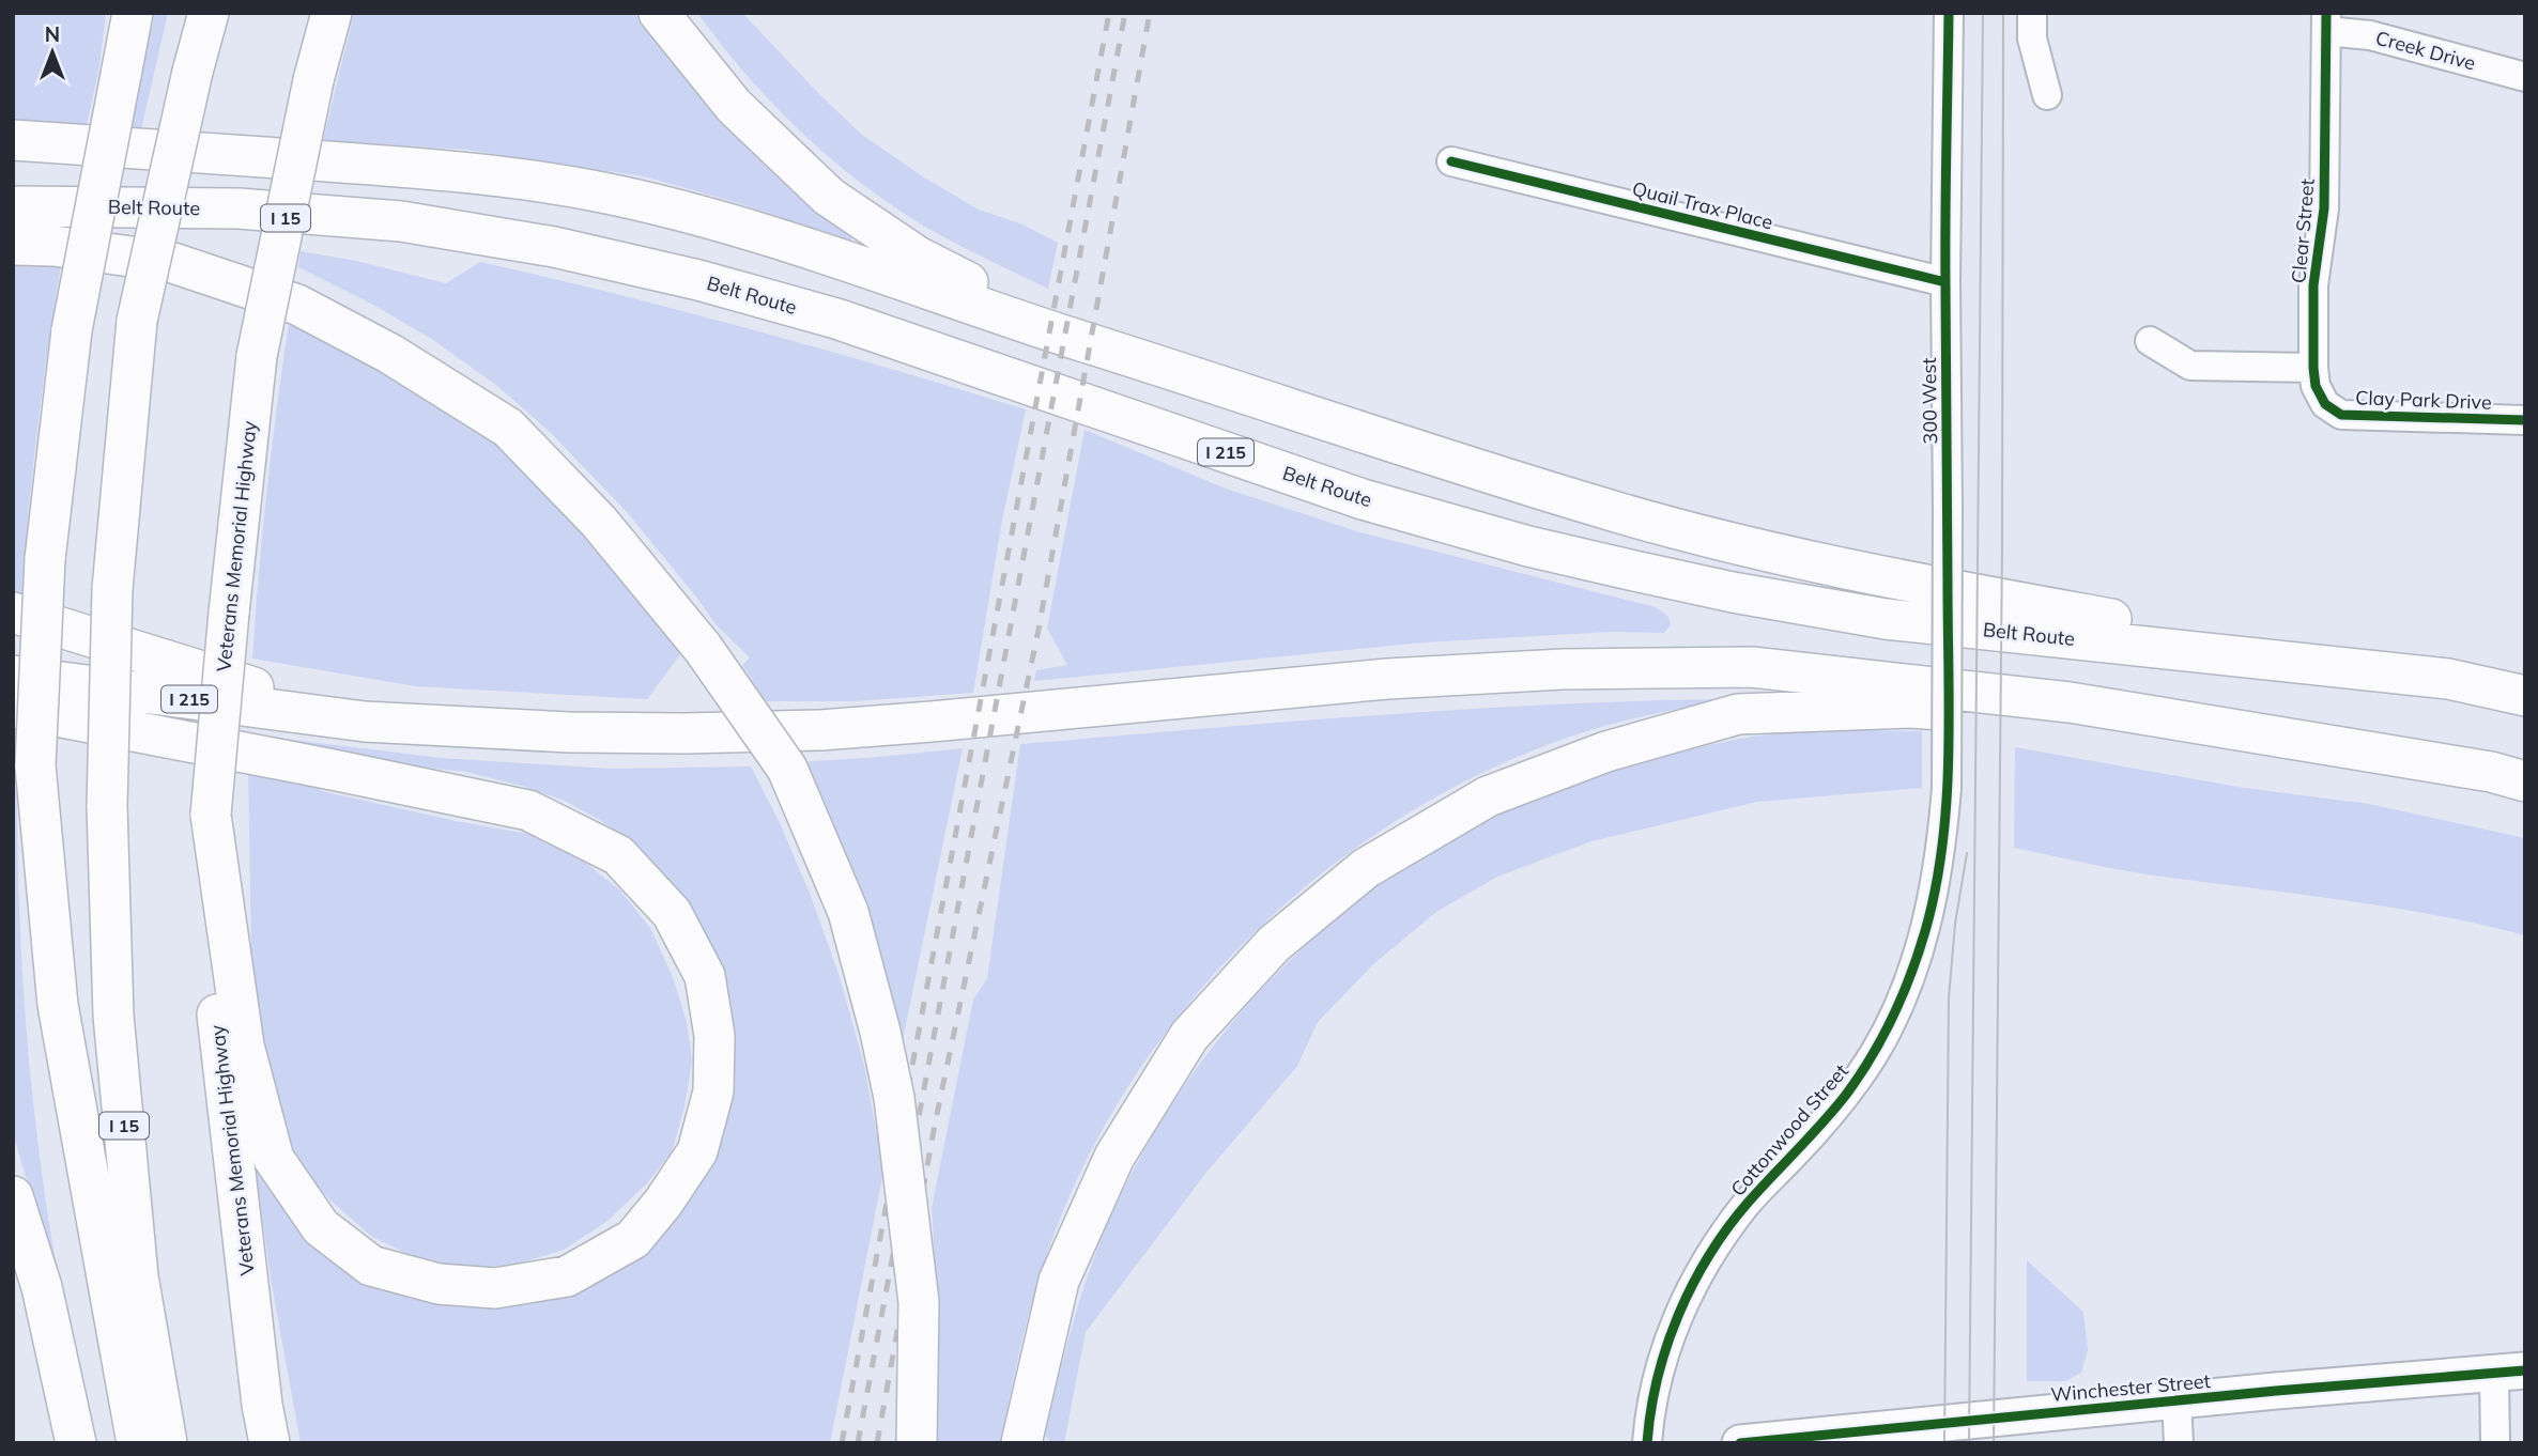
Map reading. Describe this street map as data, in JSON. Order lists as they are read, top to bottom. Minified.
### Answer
{"streets":{"highway":["Belt Route","I 15","I 215","Veterans Memorial Highway"],"main road":["Winchester Street"],"street":["Creek Drive","Quail Trax Place","Clear Street","Clay Park Drive","300 West","Cottonwood Street"]},"crossings":[["Creek Drive","Clear Street"],["Quail Trax Place","300 West"],["Clear Street","Clay Park Drive"],["300 West","Cottonwood Street"]],"north":"top"}
